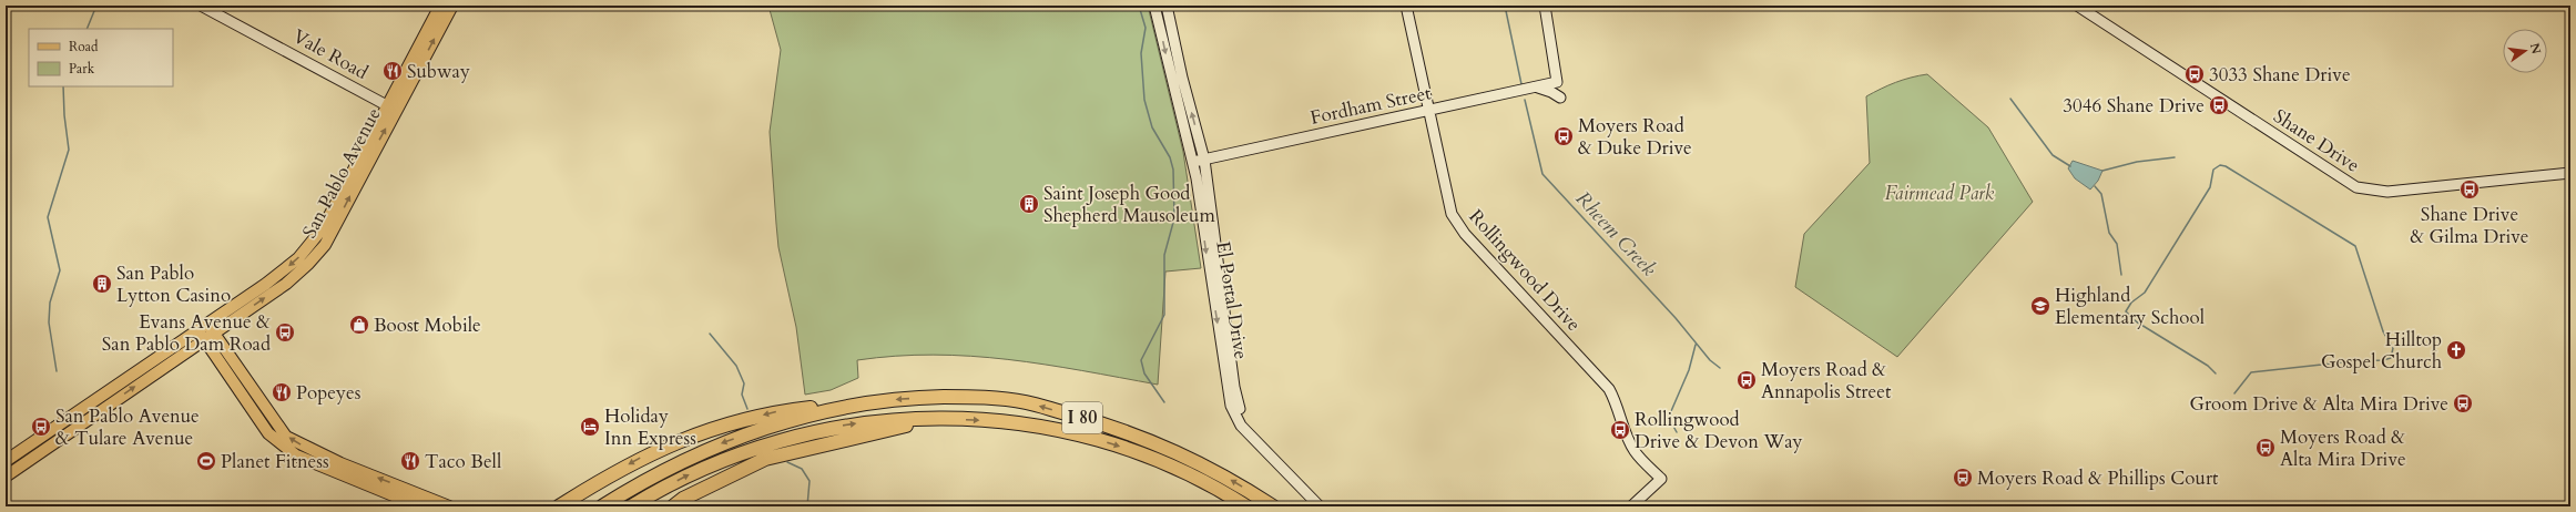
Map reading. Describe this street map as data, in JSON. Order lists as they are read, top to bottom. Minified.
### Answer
{"streets":{"highway":["I 80"],"main road":["San Pablo Avenue"],"street":["Vale Road","Fordham Street","Shane Drive","Rollingwood Drive","El Portal Drive"]},"crossings":[["Vale Road","San Pablo Avenue"],["Fordham Street","Rollingwood Drive"],["Fordham Street","El Portal Drive"]],"water":["Rheem Creek"],"parks":["Fairmead Park"],"places":{"restaurant":["Subway","Popeyes","Taco Bell"],"bus stop":["3033 Shane Drive","3046 Shane Drive","Moyers Road & Duke Drive","Shane Drive & Gilma Drive","Evans Avenue & San Pablo Dam Road","Moyers Road & Annapolis Street","Groom Drive & Alta Mira Drive","San Pablo Avenue & Tulare Avenue","Rollingwood Drive & Devon Way","Moyers Road & Alta Mira Drive","Moyers Road & Phillips Court"],"building":["Saint Joseph Good Shepherd Mausoleum","San Pablo Lytton Casino"],"school or university":["Highland Elementary School"],"shop":["Boost Mobile"],"church":["Hilltop Gospel Church"],"hotel":["Holiday Inn Express"],"sports":["Planet Fitness"]},"legend":["Road","Park"],"north":"right"}
